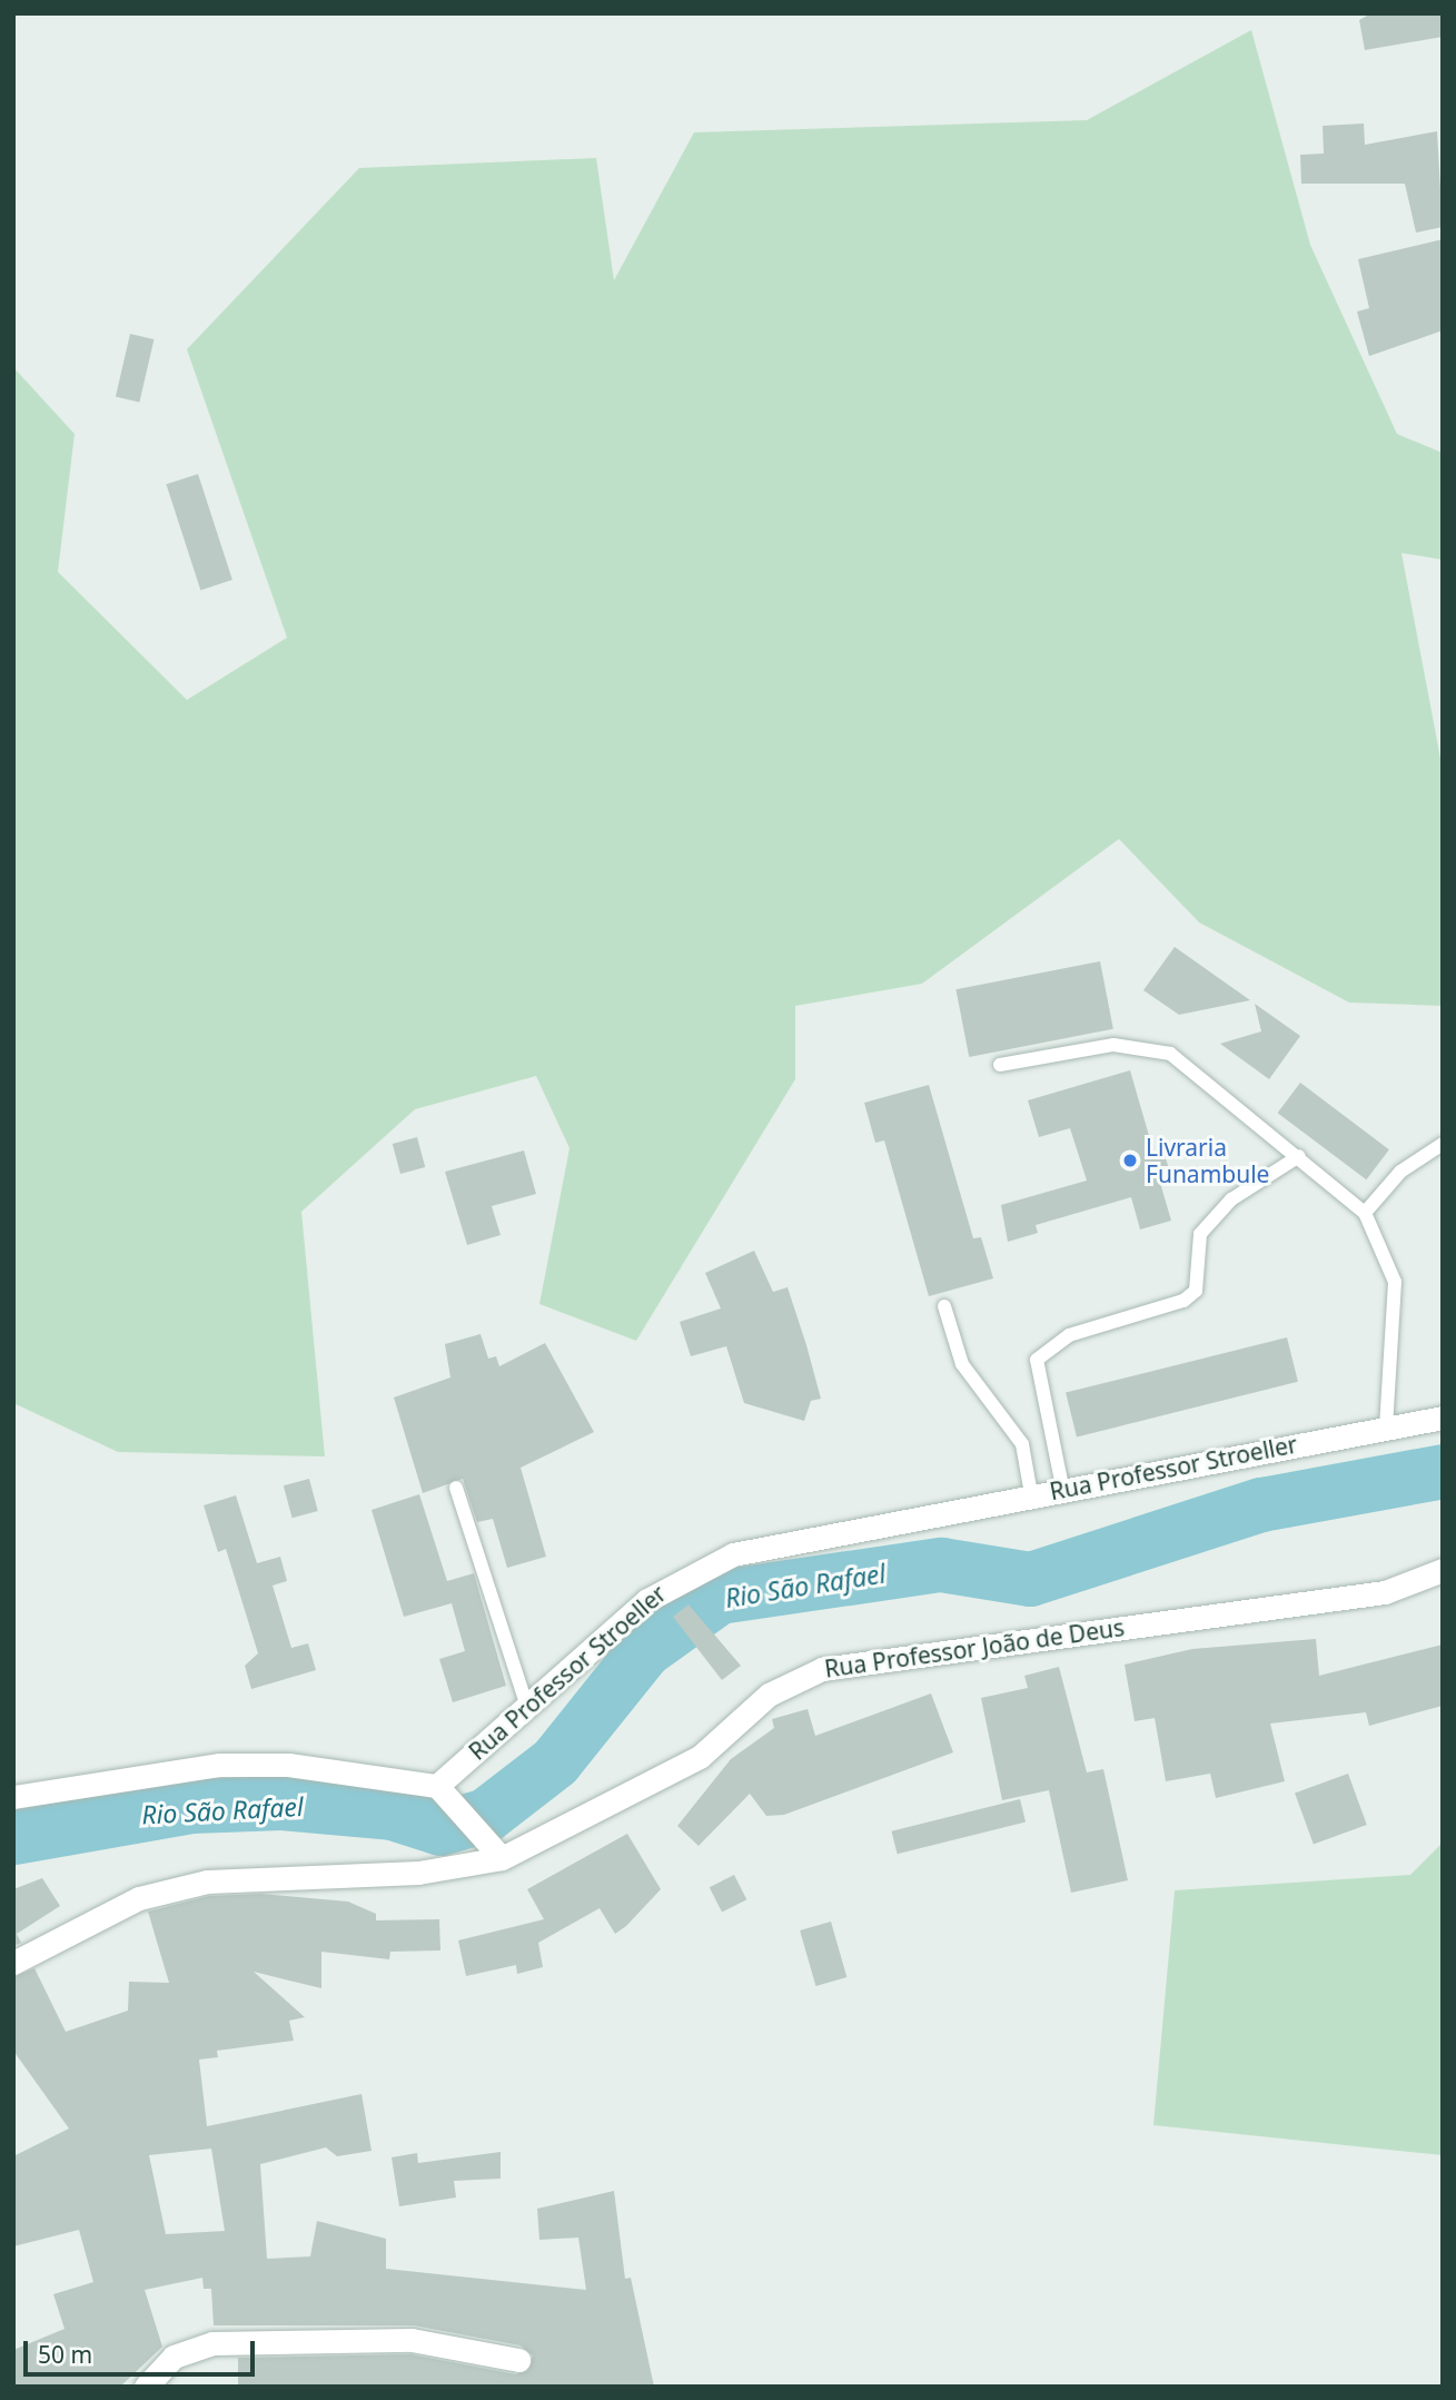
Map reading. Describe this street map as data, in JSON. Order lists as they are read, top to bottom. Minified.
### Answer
{"streets":{"street":["Rua Professor Stroeller","Rua Professor João de Deus"]},"water":["Rio São Rafael"],"places":["Livraria Funambule"],"scale_bar":"50 m"}
